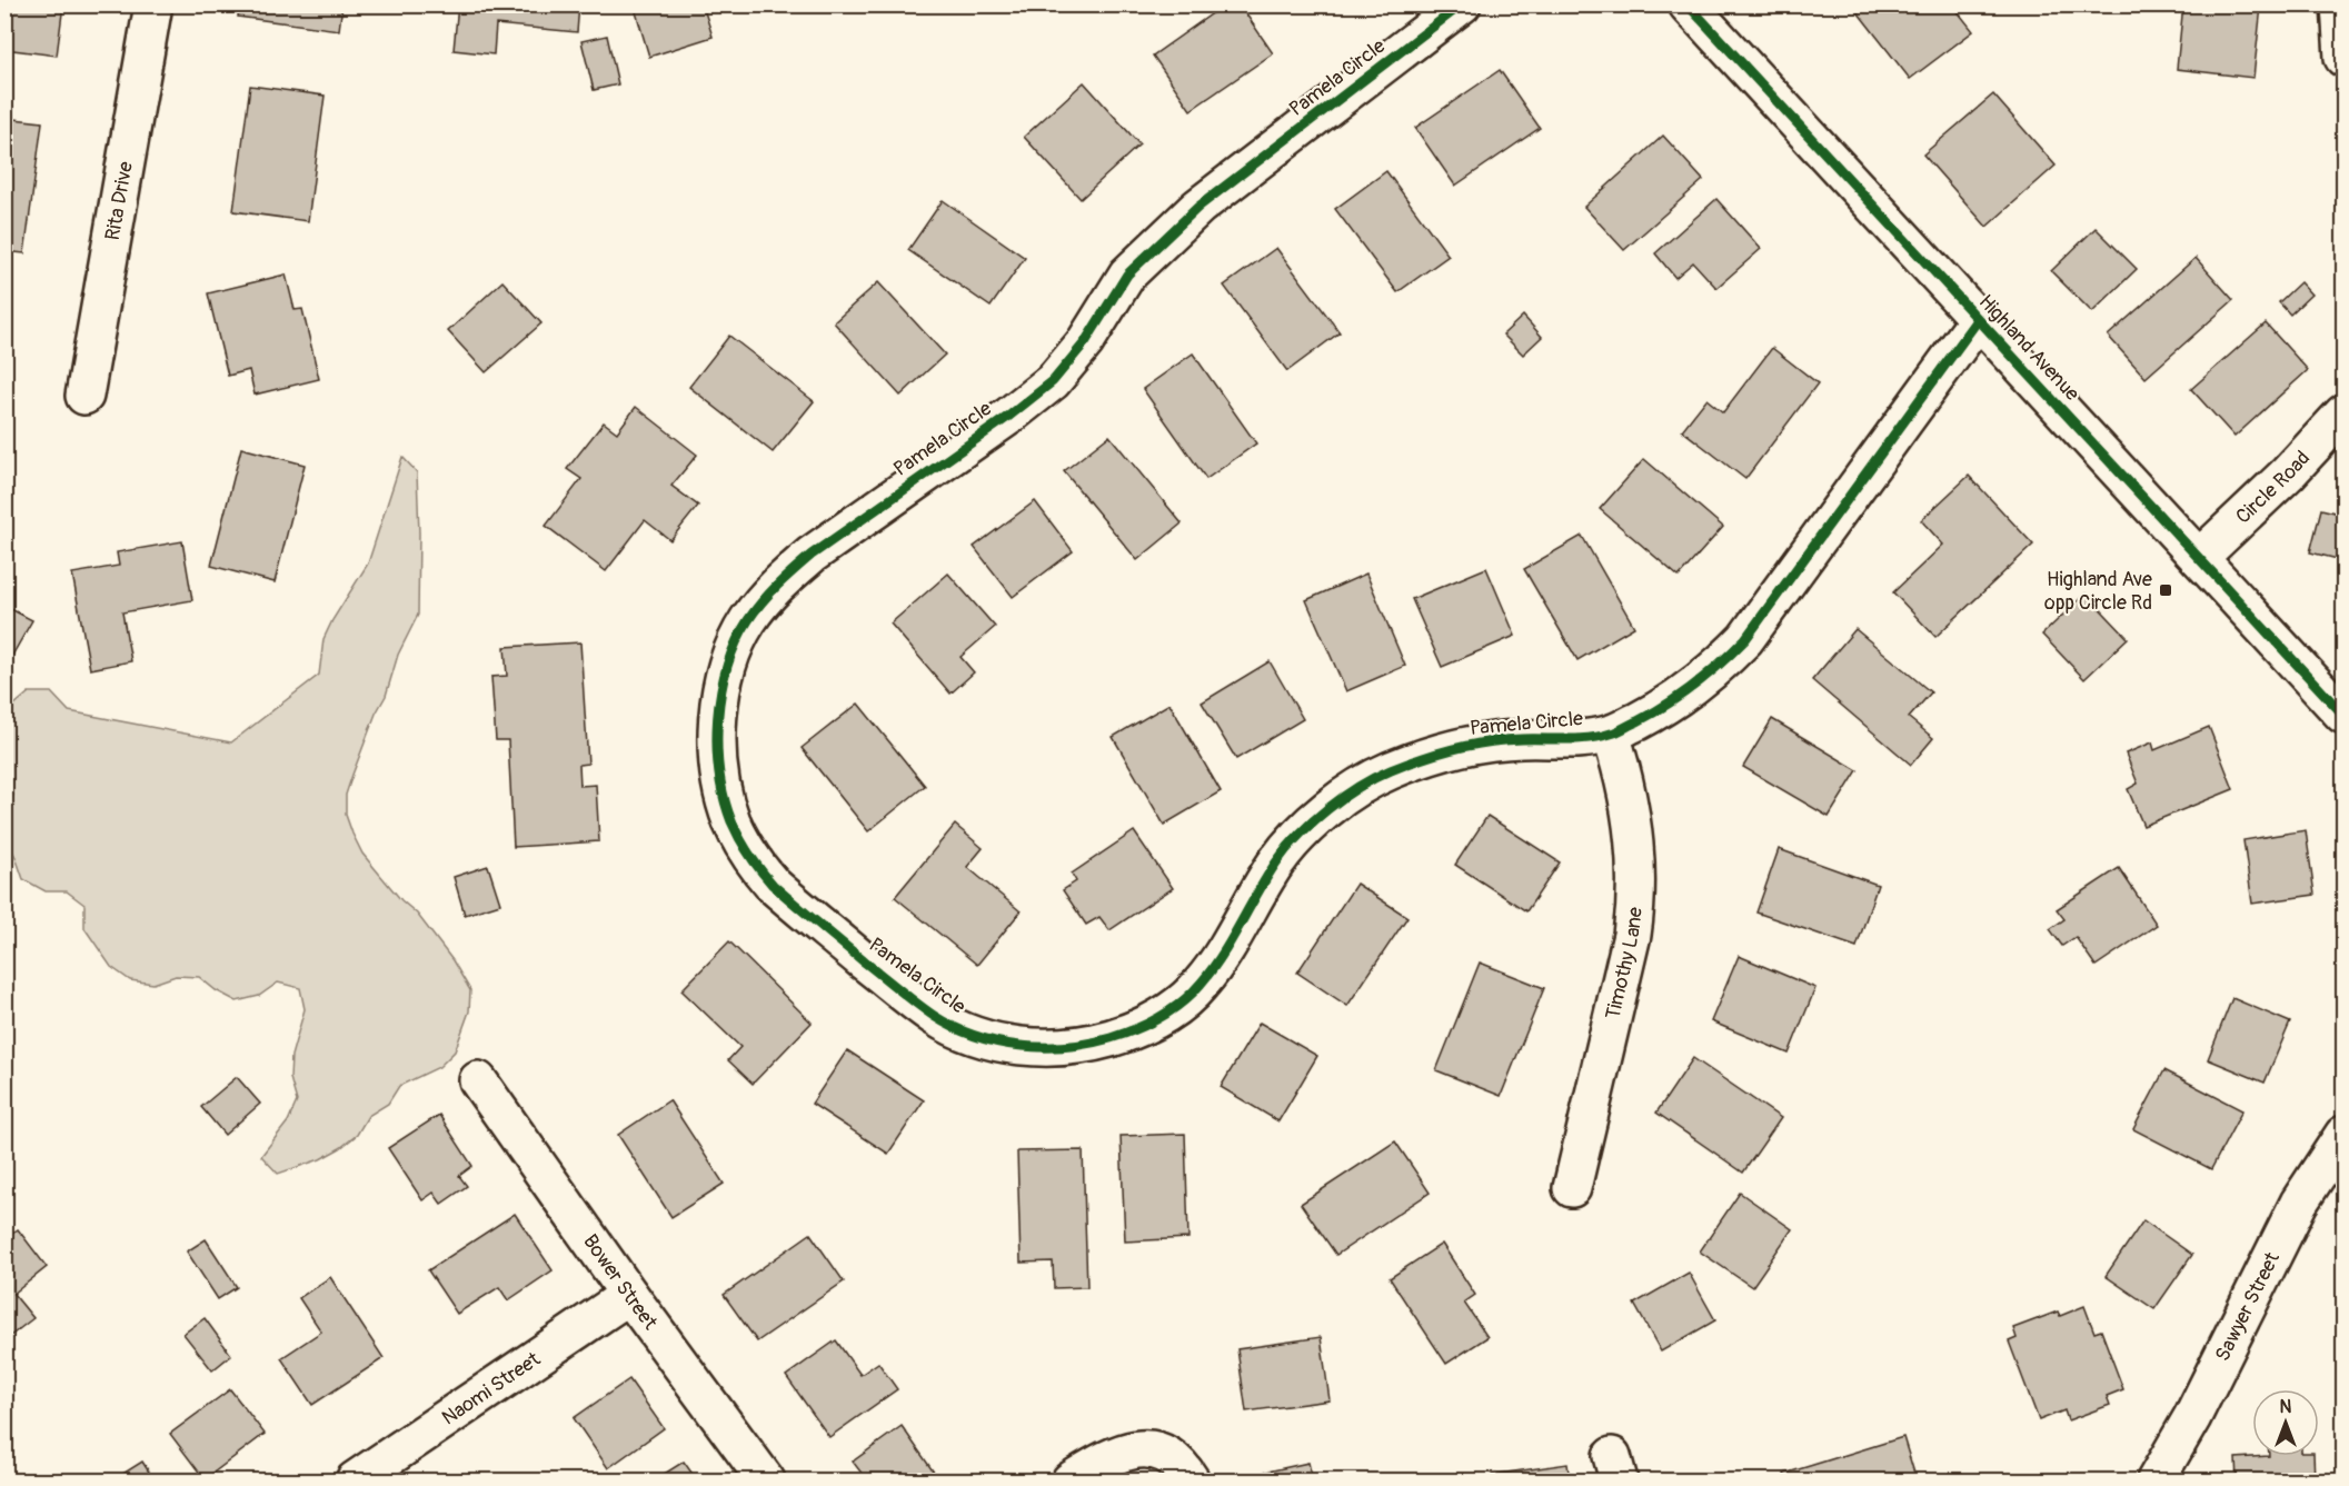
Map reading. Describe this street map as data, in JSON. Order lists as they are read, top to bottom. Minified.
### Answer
{"streets":{"street":["Pamela Circle","Rita Drive","Highland Avenue","Circle Road","Timothy Lane","Bower Street","Sawyer Street","Naomi Street"]},"crossings":[["Pamela Circle","Highland Avenue"],["Pamela Circle","Timothy Lane"],["Highland Avenue","Circle Road"],["Bower Street","Naomi Street"]],"places":{"transit":["Highland Ave opp Circle Rd"]},"north":"top"}
